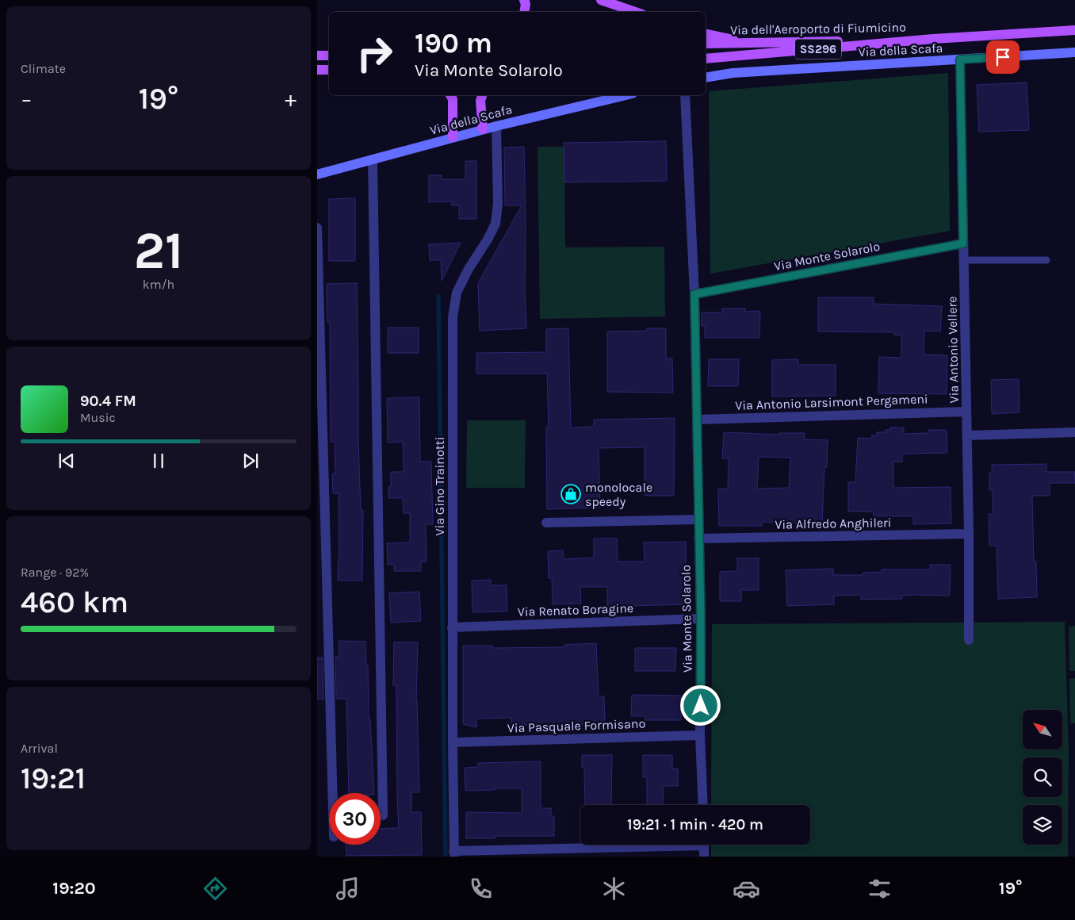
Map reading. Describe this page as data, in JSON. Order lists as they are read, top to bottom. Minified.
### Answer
{"streets":{"main road":["Via dell'Aeroporto di Fiumicino","SS296"],"street":["Via della Scafa","Via Monte Solarolo","Via Antonio Vellere","Via Antonio Larsimont Pergameni","Via Gino Trainotti","Via Alfredo Anghileri","Via Renato Boragine","Via Pasquale Formisano"]},"crossings":[["Via della Scafa","Via Antonio Vellere"],["Via della Scafa","Via Gino Trainotti"],["Via Monte Solarolo","Via Antonio Vellere"],["Via Monte Solarolo","Via Antonio Larsimont Pergameni"],["Via Monte Solarolo","Via Alfredo Anghileri"],["Via Monte Solarolo","Via Renato Boragine"],["Via Monte Solarolo","Via Pasquale Formisano"],["Via Antonio Vellere","Via Antonio Larsimont Pergameni"],["Via Antonio Vellere","Via Alfredo Anghileri"],["Via Gino Trainotti","Via Renato Boragine"],["Via Gino Trainotti","Via Pasquale Formisano"]],"places":{"shop":["monolocale speedy"]},"north":"top left","page":{"tile":["Climate",["21","km/h"],["Range · 92%","460 km"],["Arrival","19:21"]],"turn":["190 m","Via Monte Solarolo"],"heat":["−","19°","+"],"song":["90.4 FM","Music"],"limit":"30","trip":"19:21 · 1 min · 420 m","tabs":["19:20","19°"]}}
